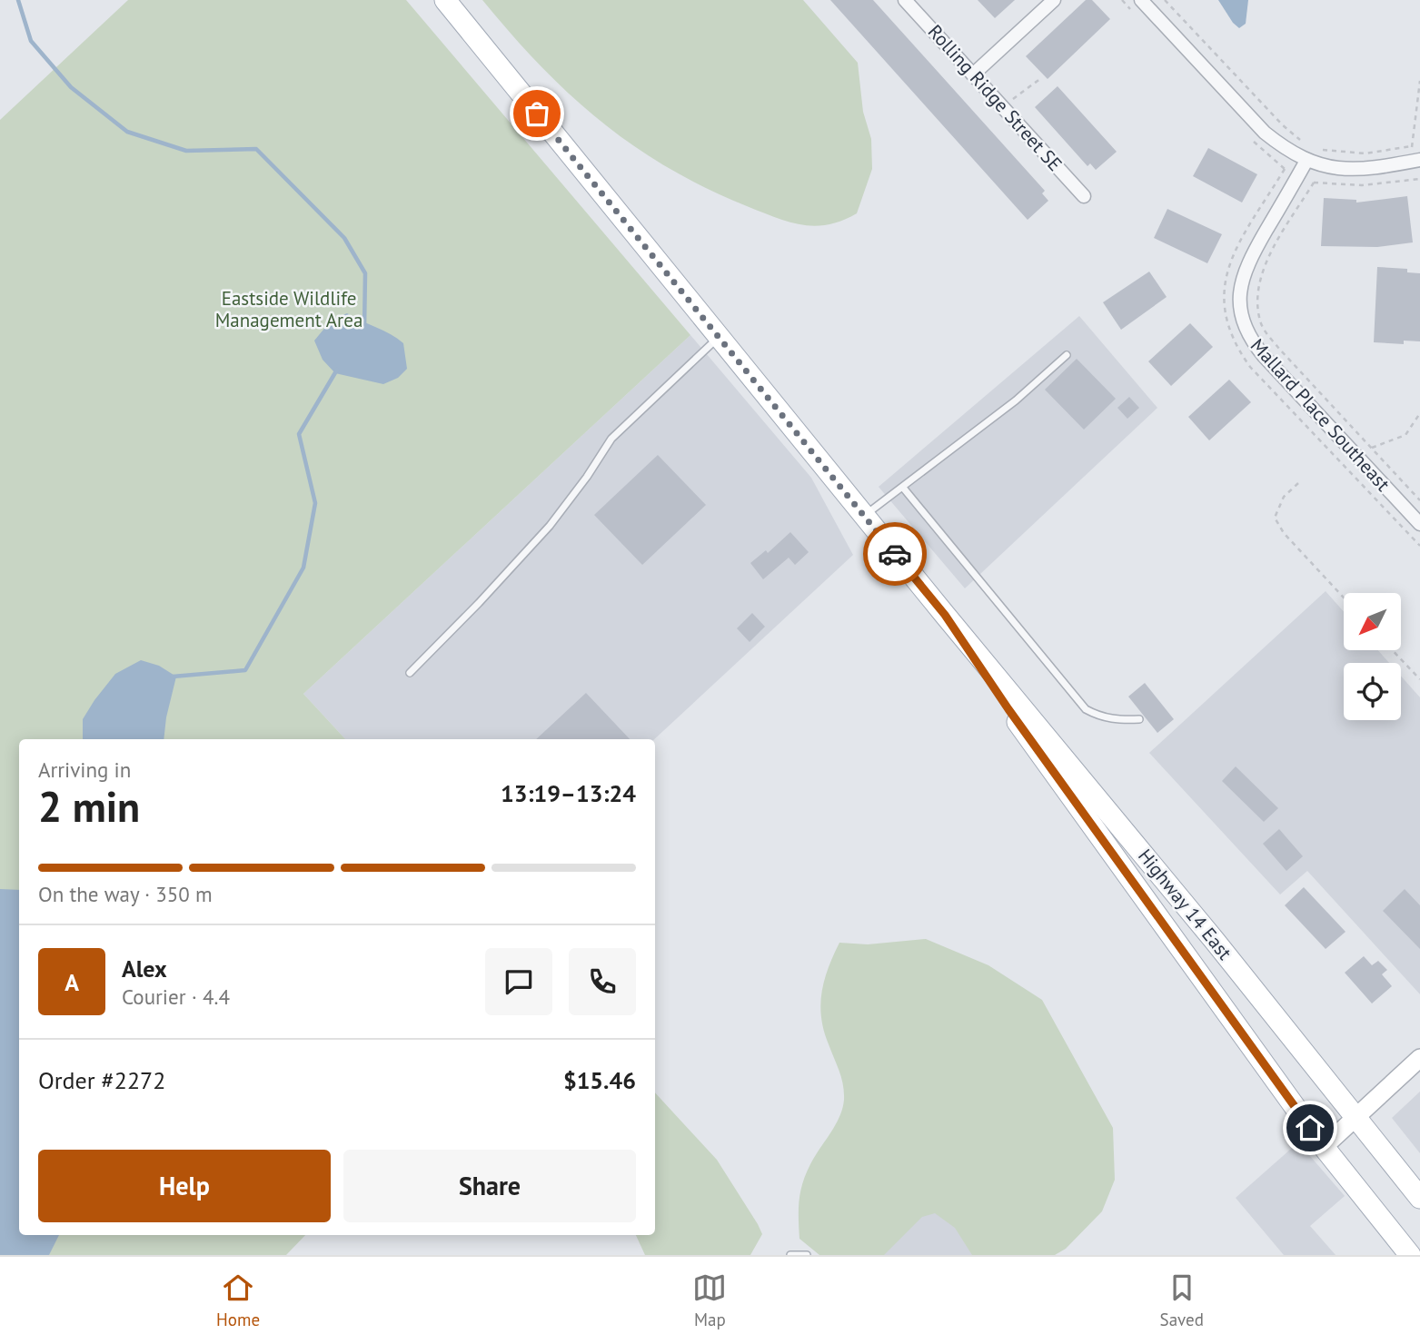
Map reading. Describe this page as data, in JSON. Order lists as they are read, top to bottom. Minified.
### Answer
{"streets":{"main road":["Highway 14 East"],"street":["Rolling Ridge Street SE","Mallard Place Southeast"]},"parks":["Eastside Wildlife Management Area"],"north":"bottom left","page":{"heading":["2 min","Arriving in","13:19–13:24"],"panel":["Alex","Courier · 4.4","Order #2272","$15.46"],"bar":"On the way · 350 m","round":"A","buttons":["Help","Share"],"tabs":["Home","Map","Saved"]}}
